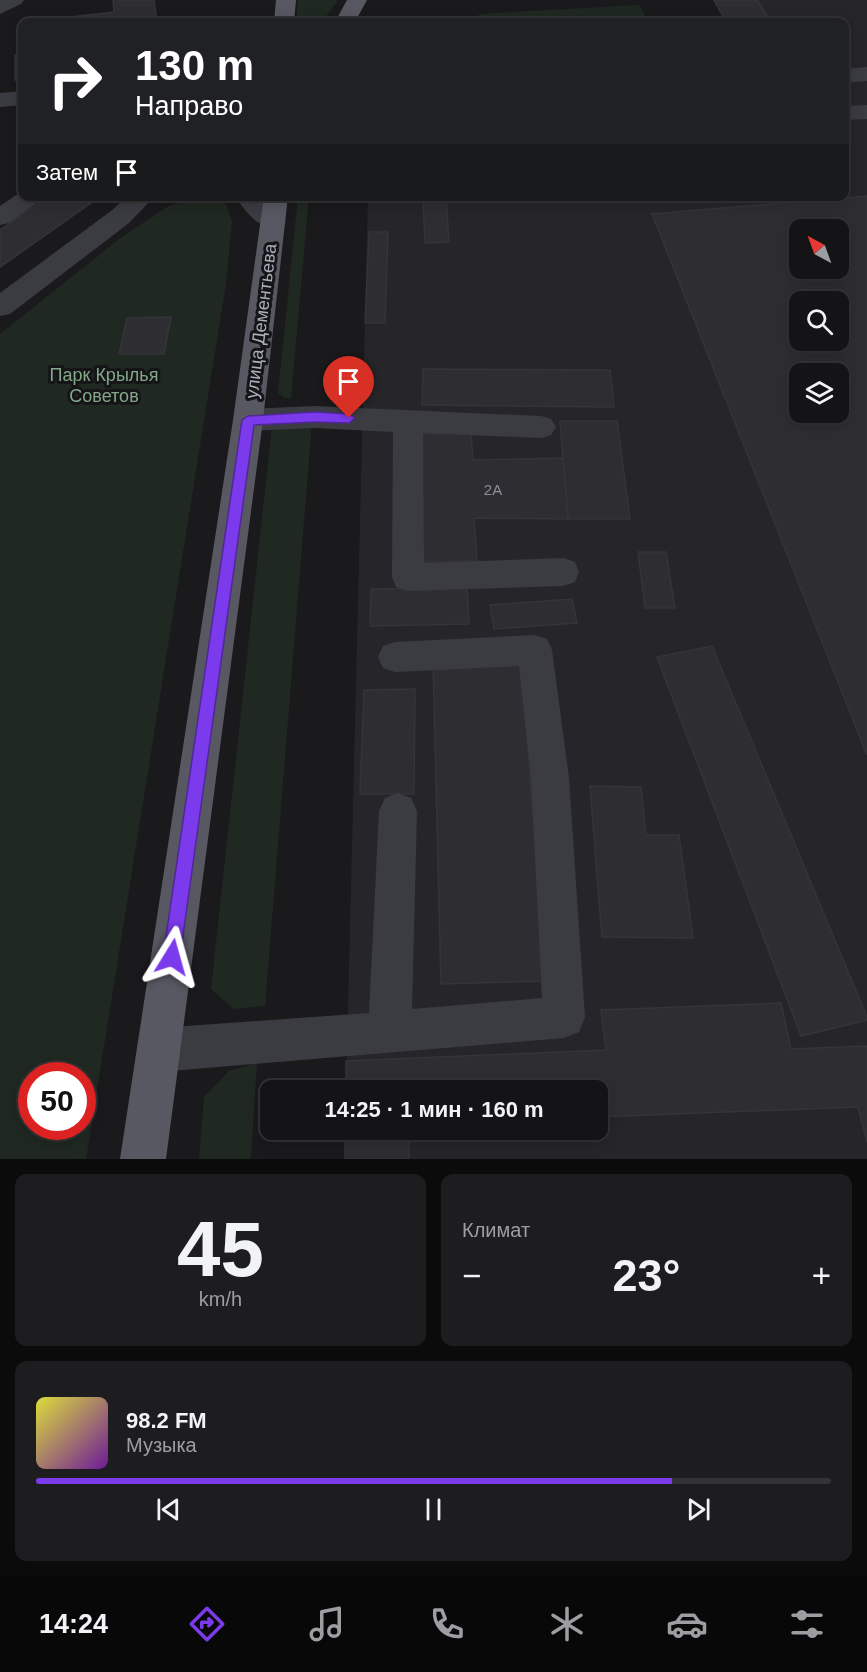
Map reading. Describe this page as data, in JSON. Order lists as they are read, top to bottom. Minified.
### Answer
{"streets":{"main road":["улица Дементьева"]},"parks":["Парк Крылья Советов"],"house_numbers":["2А"],"north":"top left","page":{"turn":["130 m","Направо"],"then":"Затем","limit":"50","trip":"14:25 · 1 мин · 160 m","tile":[["45","km/h"],"Климат"],"heat":["−","23°","+"],"song":["98.2 FM","Музыка"],"tabs":"14:24"}}
